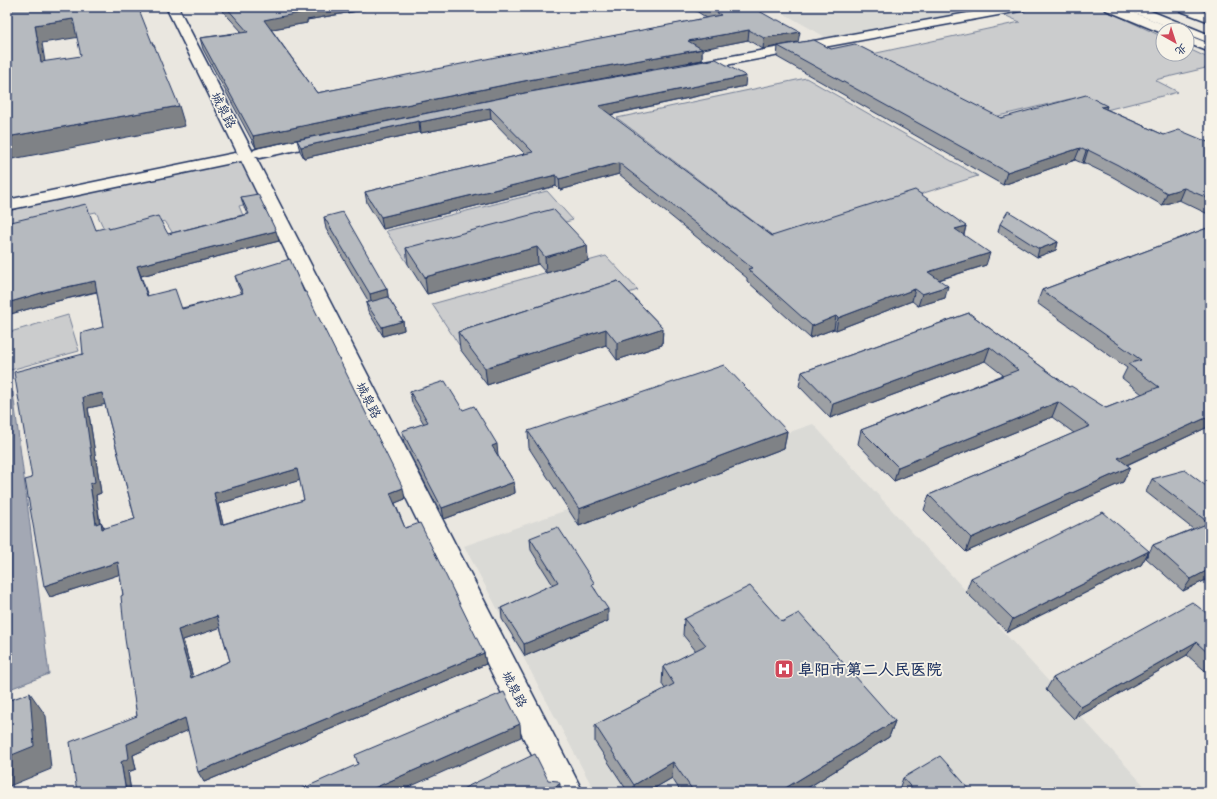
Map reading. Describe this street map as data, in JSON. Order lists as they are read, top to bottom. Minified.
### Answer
{"streets":{"street":["城泉路"]},"places":{"hospital":["阜阳市第二人民医院"]},"north":"bottom right"}
